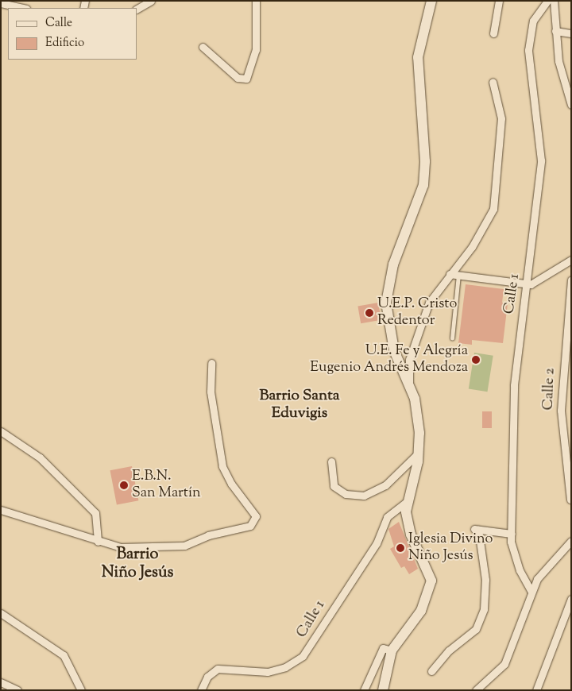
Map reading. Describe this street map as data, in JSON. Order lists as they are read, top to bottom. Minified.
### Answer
{"streets":{"street":["Calle 1","Calle 2"]},"districts":["Barrio Santa Eduvigis","Barrio Niño Jesús"],"places":["U.E.P. Cristo Redentor","U.E. Fe y Alegría Eugenio Andrés Mendoza","E.B.N. San Martín","Iglesia Divino Niño Jesús"],"legend":["Calle","Edificio"]}
